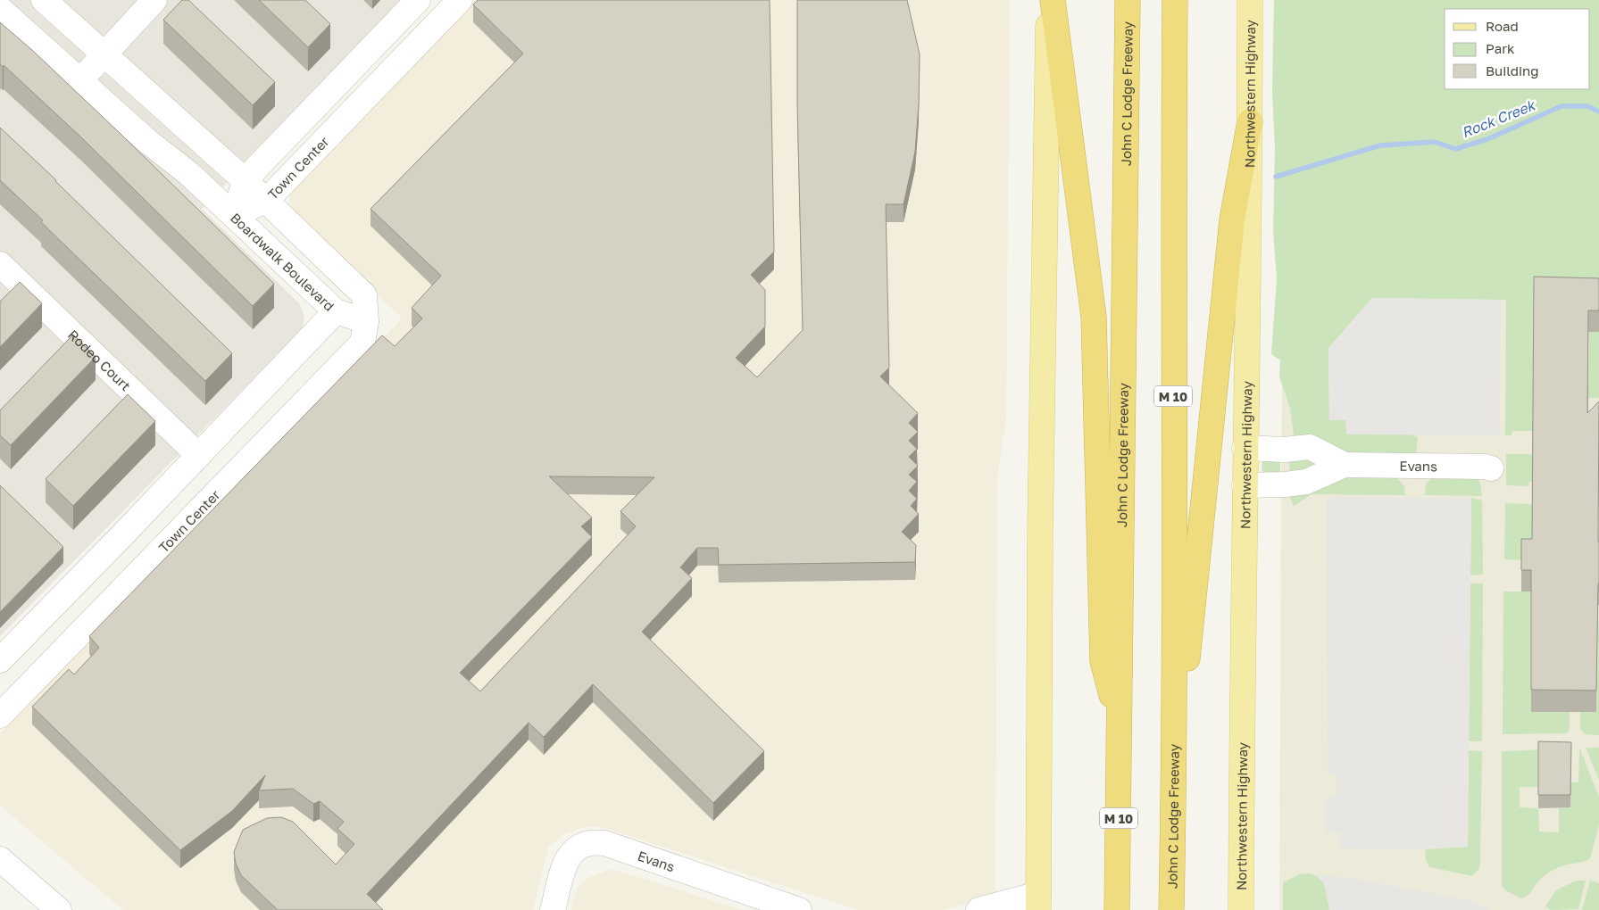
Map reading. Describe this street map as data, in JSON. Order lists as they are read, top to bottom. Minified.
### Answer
{"streets":{"highway":["John C Lodge Freeway","M 10"],"main road":["Northwestern Highway"],"street":["Town Center","Boardwalk Boulevard","Rodeo Court","Evans"]},"crossings":[["Northwestern Highway","Evans"],["Town Center","Boardwalk Boulevard"]],"water":["Rock Creek"],"legend":["Road","Park","Building"]}
